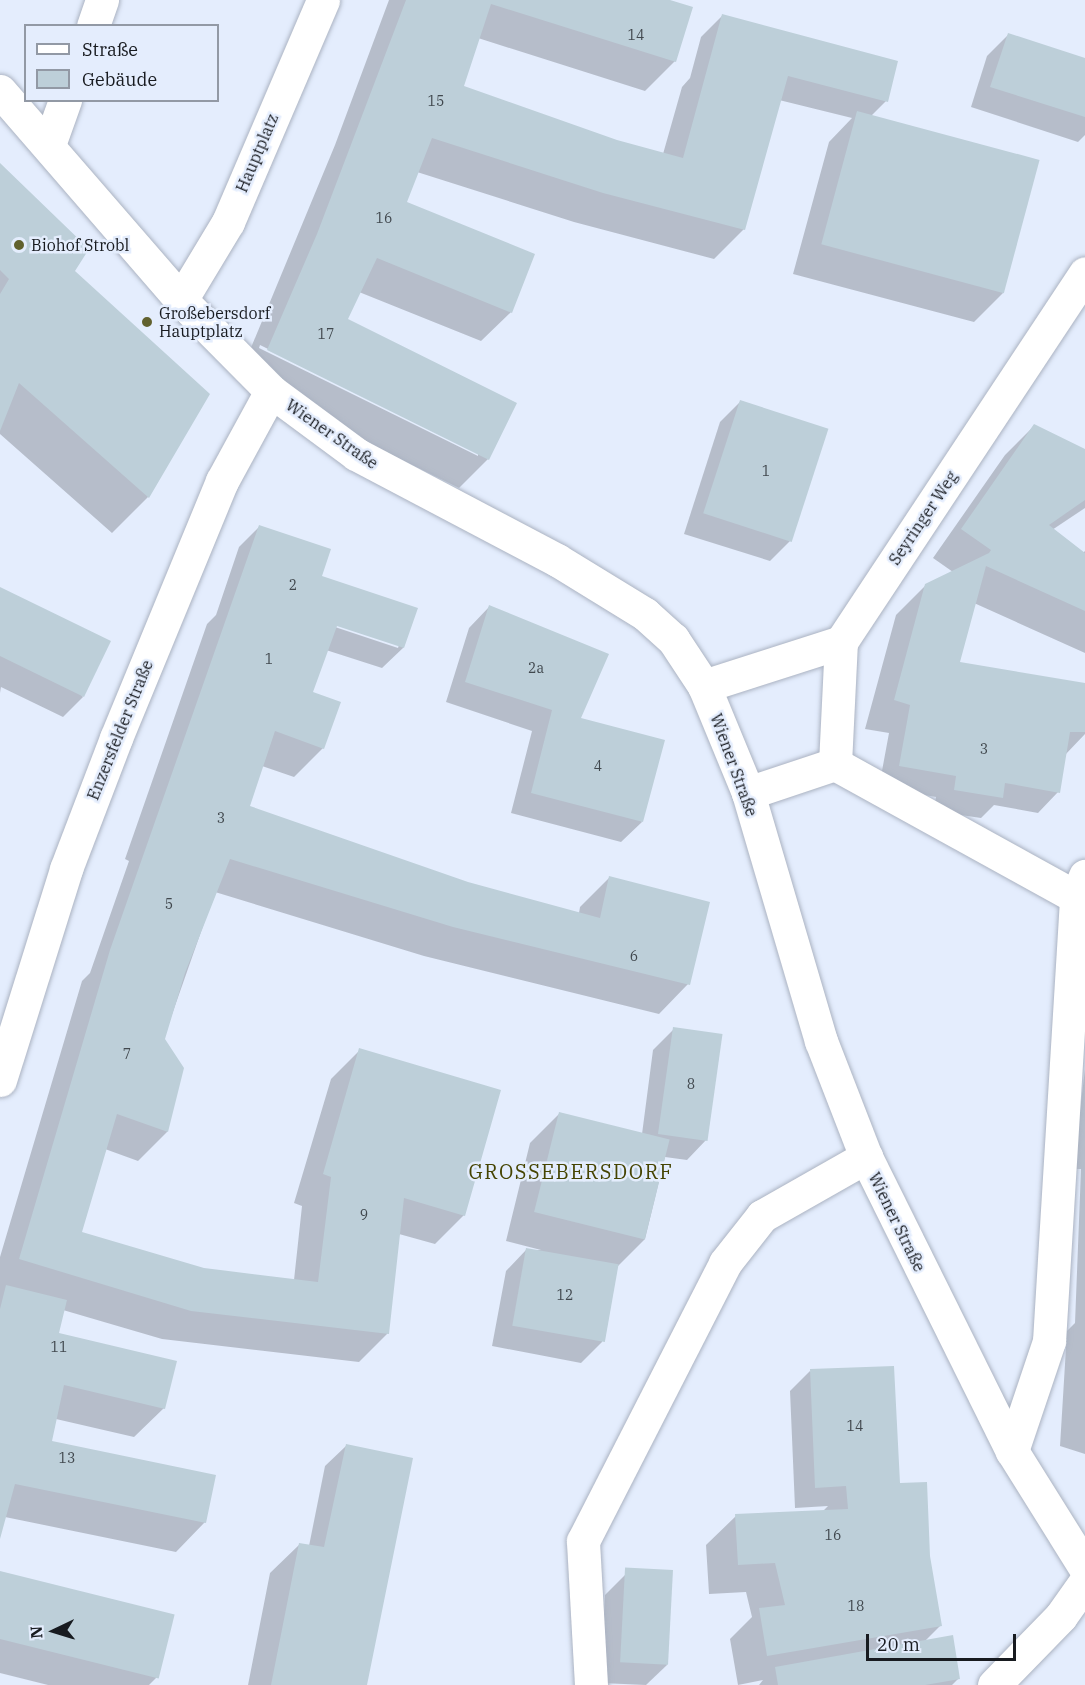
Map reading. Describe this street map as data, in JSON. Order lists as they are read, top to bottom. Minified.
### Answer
{"streets":{"street":["Hauptplatz","Wiener Straße","Seyringer Weg","Enzersfelder Straße"]},"crossings":[["Hauptplatz","Wiener Straße"],["Wiener Straße","Enzersfelder Straße"]],"districts":["GROSSEBERSDORF"],"places":["Biohof Strobl","Großebersdorf Hauptplatz"],"house_numbers":["14","15","16","17","1","2","1","2a","3","4","3","5","6","7","8","9","12","11","14","13","16","18"],"legend":["Straße","Gebäude"],"scale_bar":"20 m","north":"left"}
